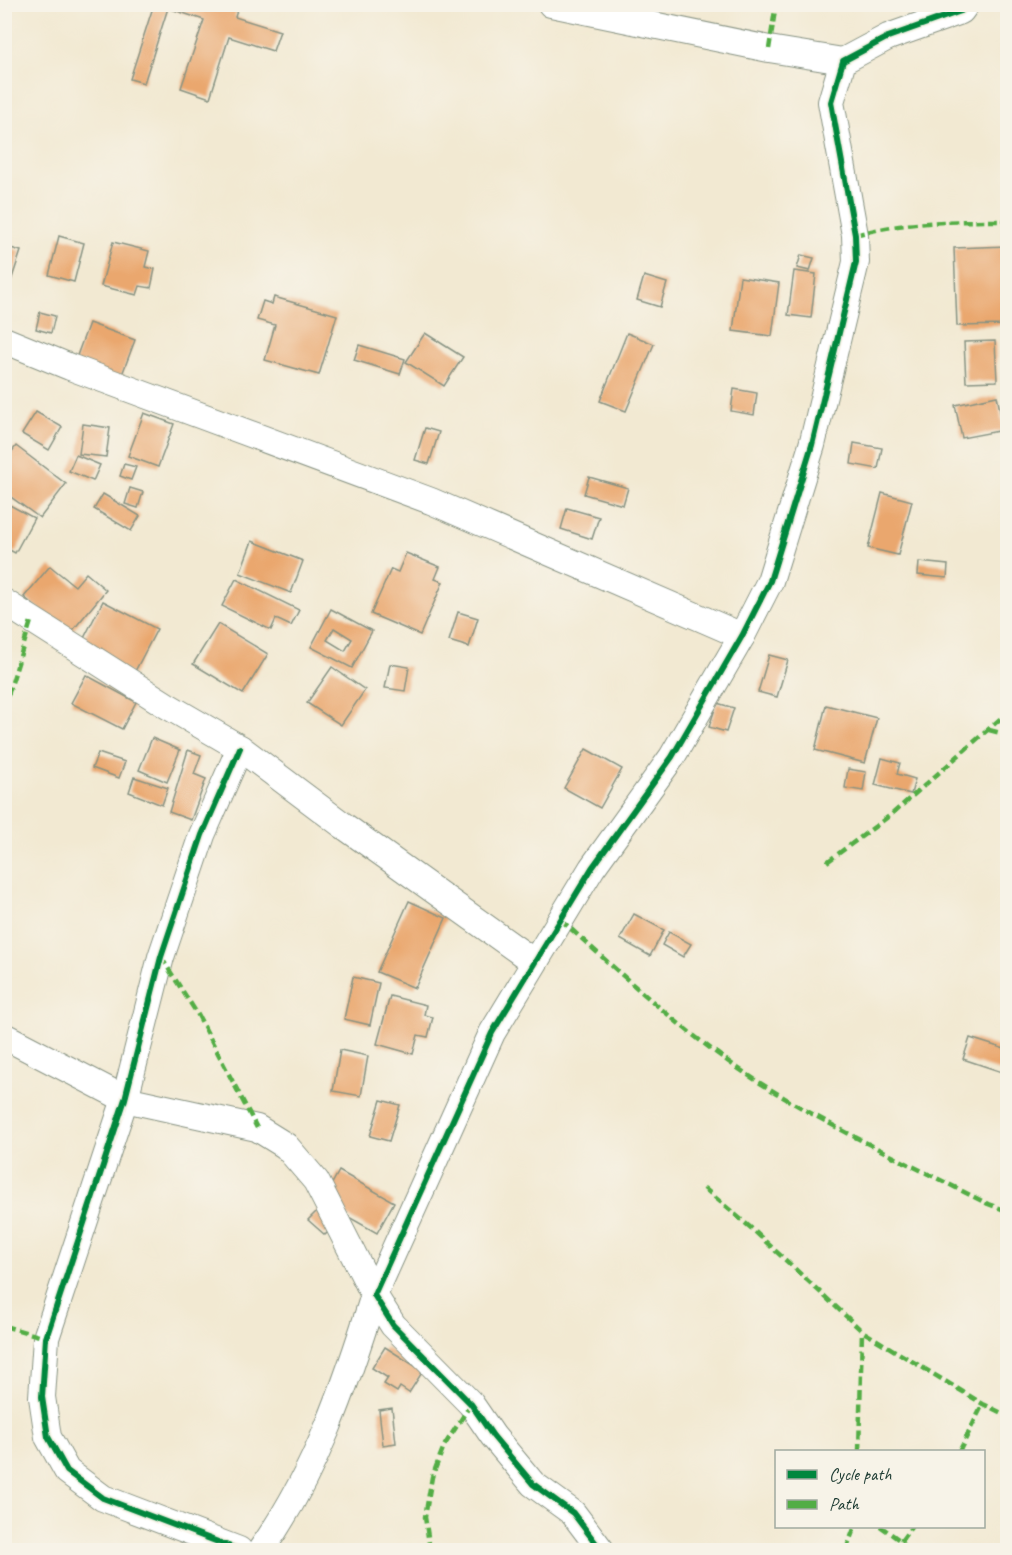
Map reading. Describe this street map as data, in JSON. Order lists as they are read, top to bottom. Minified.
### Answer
{"legend":["Cycle path","Path"]}
